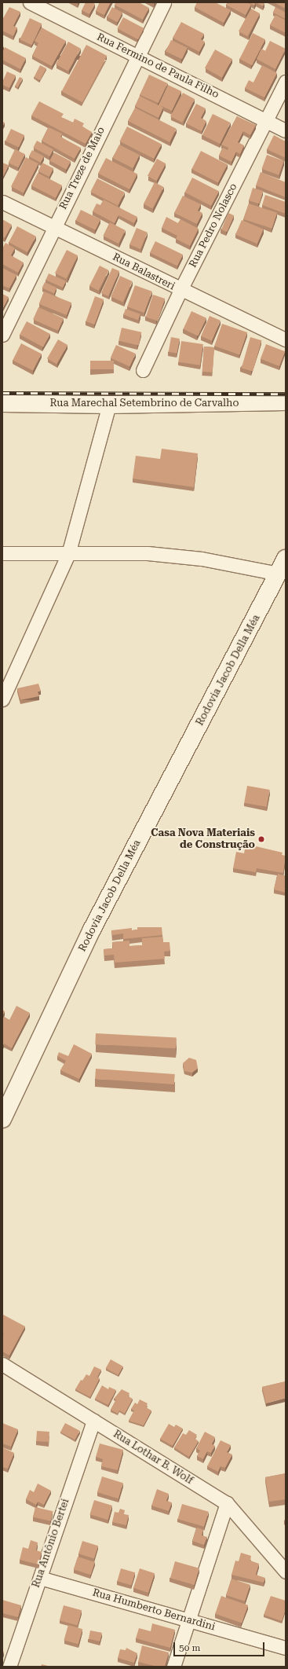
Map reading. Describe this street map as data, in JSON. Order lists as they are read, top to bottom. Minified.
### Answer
{"streets":{"street":["Rua Fermino de Paula Filho","Rua Treze de Maio","Rua Pedro Nolasco","Rua Balastreri","Rua Marechal Setembrino de Carvalho","Rodovia Jacob Della Méa","Rua Lothar B. Wolf","Rua Antônio Bertei","Rua Humberto Bernardini"]},"crossings":[["Rua Fermino de Paula Filho","Rua Treze de Maio"],["Rua Fermino de Paula Filho","Rua Pedro Nolasco"],["Rua Treze de Maio","Rua Balastreri"],["Rua Pedro Nolasco","Rua Balastreri"],["Rua Lothar B. Wolf","Rua Antônio Bertei"],["Rua Antônio Bertei","Rua Humberto Bernardini"]],"places":["Casa Nova Materiais de Construção"],"scale_bar":"50 m"}
